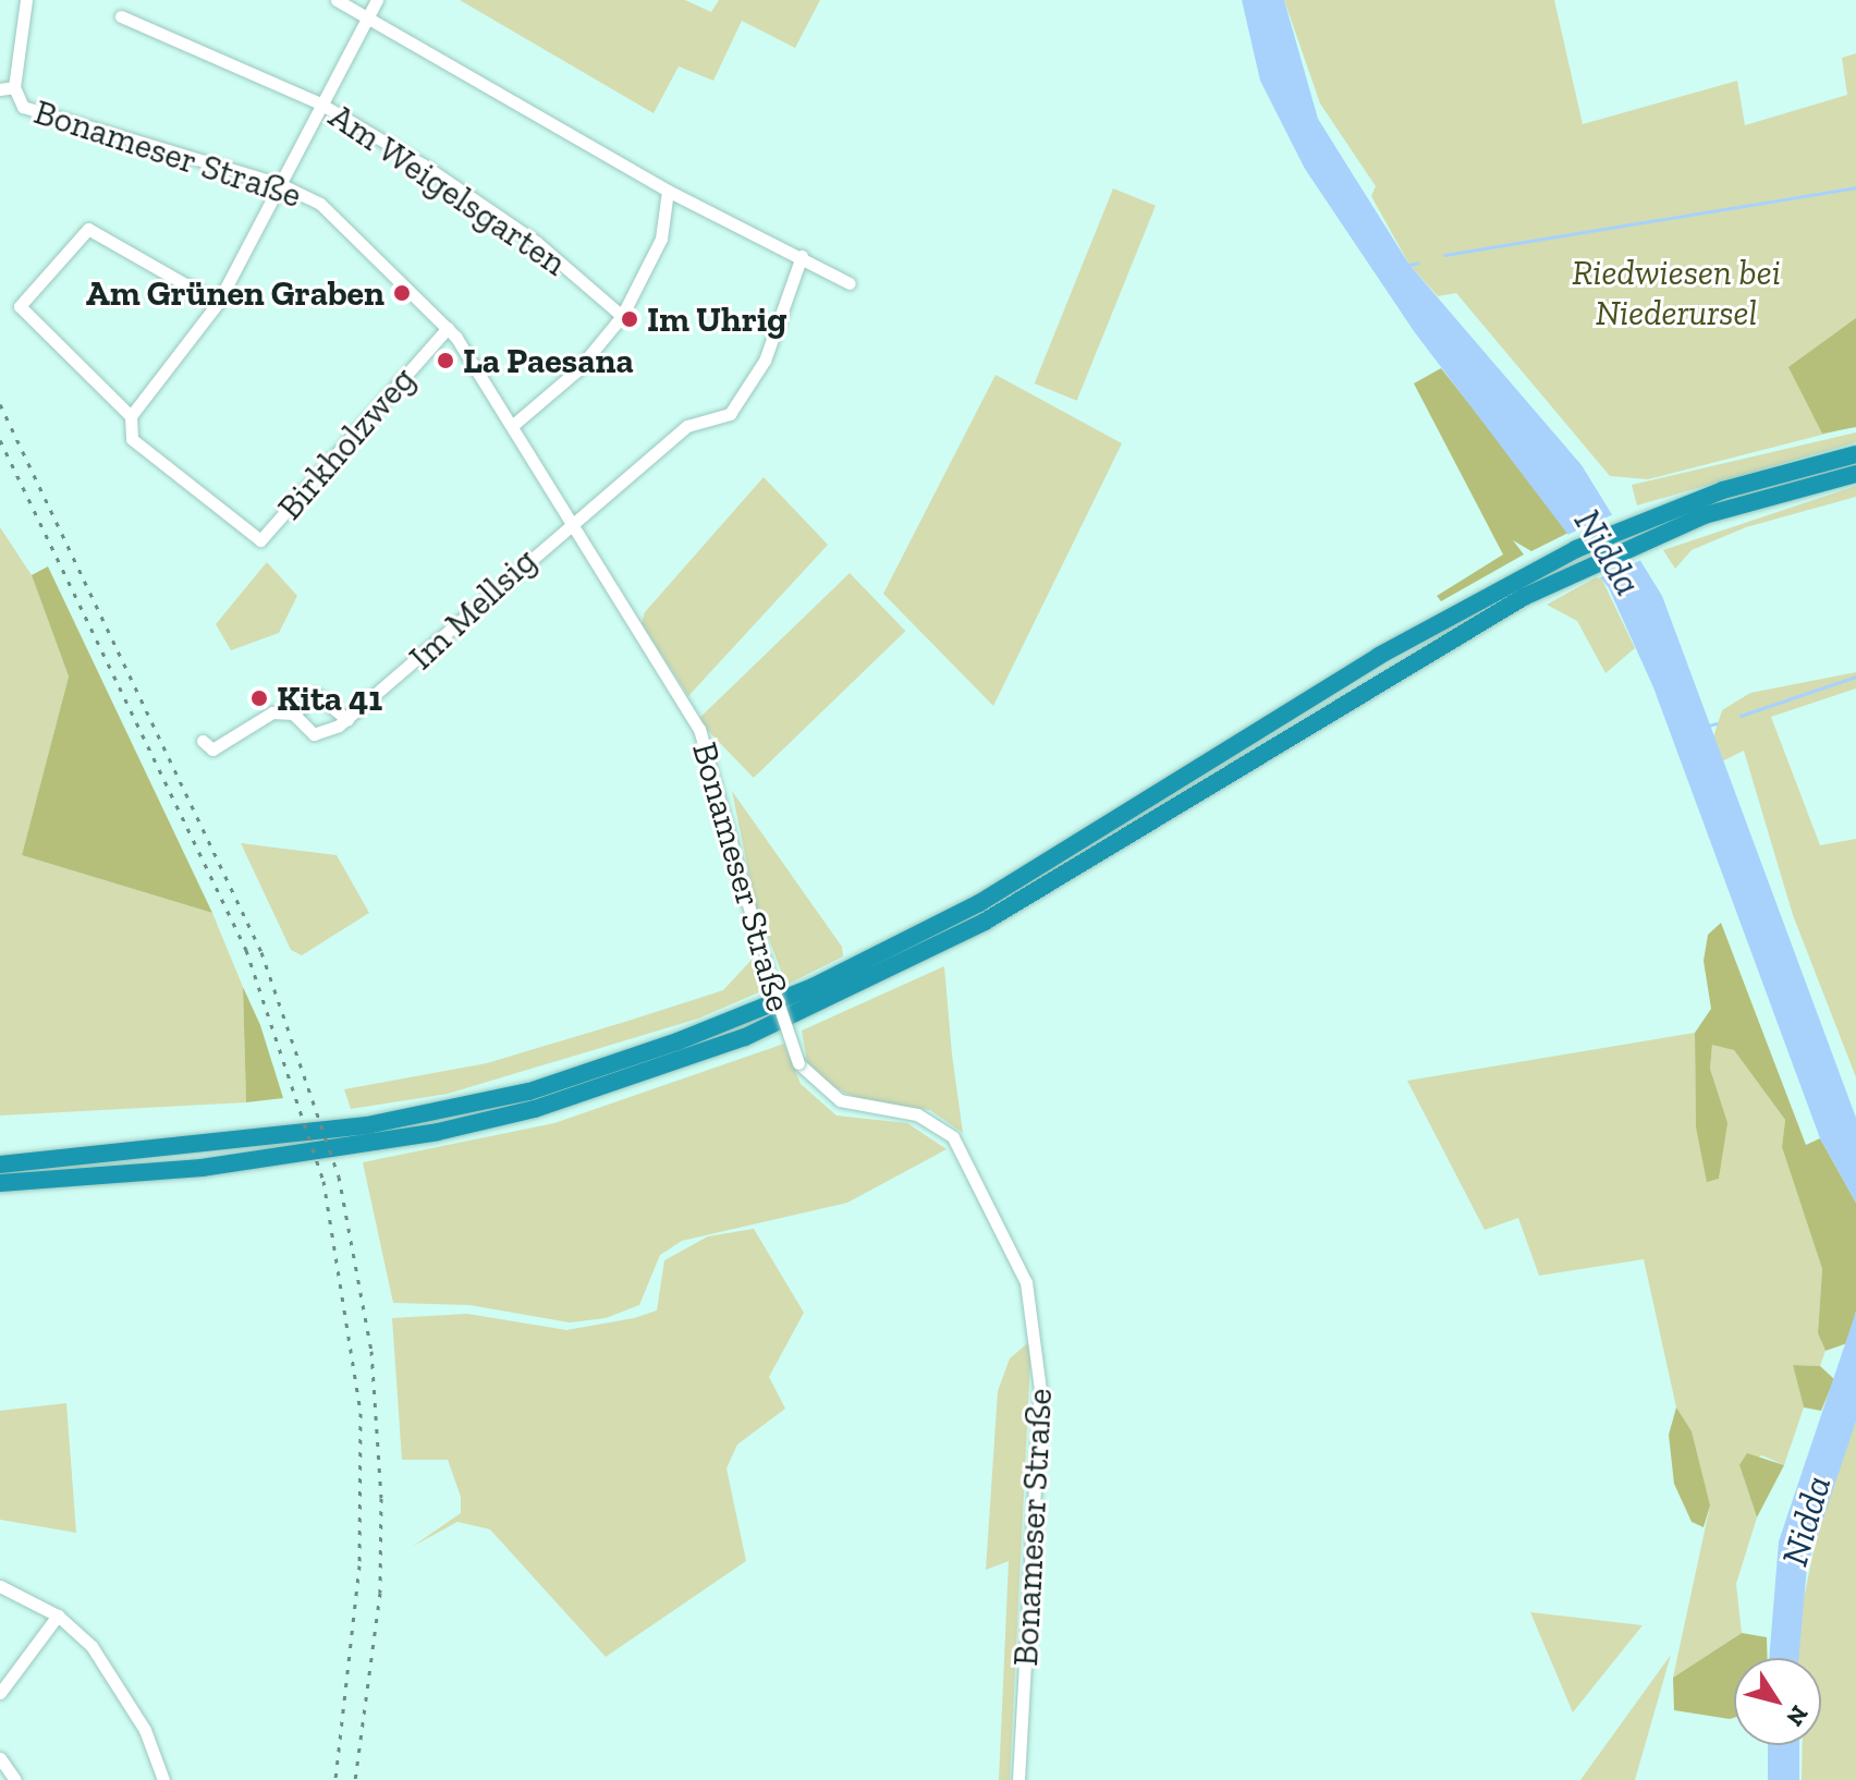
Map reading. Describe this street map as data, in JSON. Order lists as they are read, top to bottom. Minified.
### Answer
{"streets":{"street":["Bonameser Straße","Am Weigelsgarten","Birkholzweg","Im Mellsig"]},"crossings":[["Bonameser Straße","Birkholzweg"],["Bonameser Straße","Im Mellsig"]],"water":["Nidda"],"parks":["Riedwiesen bei Niederursel"],"places":["Am Grünen Graben","Im Uhrig","La Paesana","Kita 41"],"north":"bottom right"}
